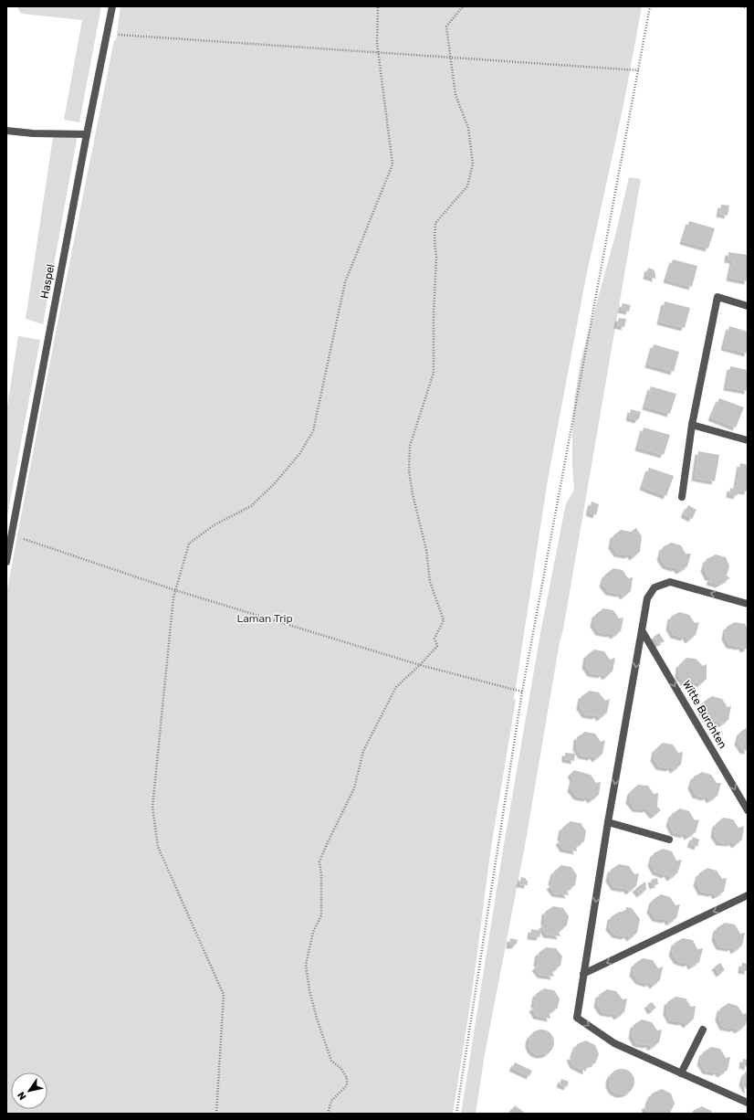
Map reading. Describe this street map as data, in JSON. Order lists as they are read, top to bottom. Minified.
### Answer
{"streets":{"street":["Haspel","Witte Burchten"]},"one_way":["Witte Burchten"],"parks":["Laman Trip"],"north":"bottom left"}
